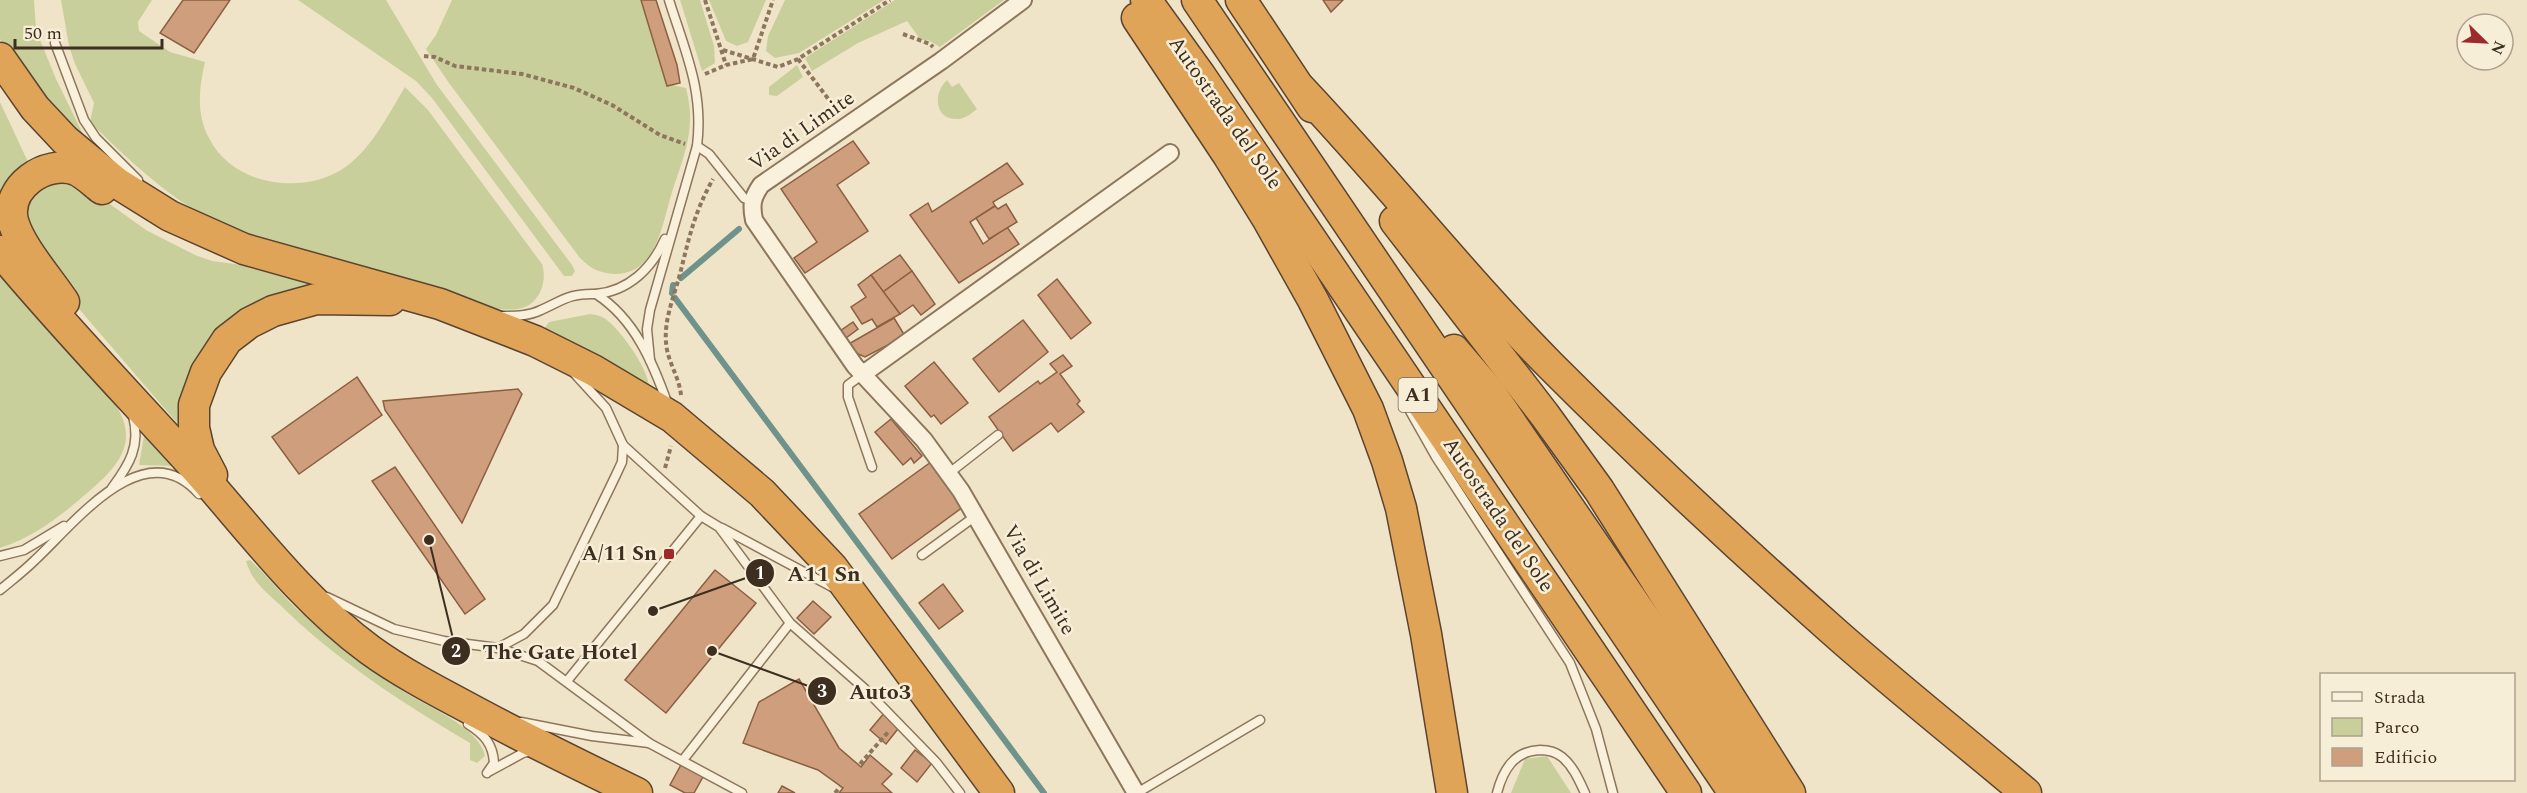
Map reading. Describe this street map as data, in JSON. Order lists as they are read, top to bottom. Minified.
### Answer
{"streets":{"highway":["Autostrada del Sole","A1"],"street":["Via di Limite"]},"places":{"other":["The Gate Hotel","A11 Sn","Auto3"],"transit":["A/11 Sn"]},"legend":["Strada","Parco","Edificio"],"scale_bar":"50 m","north":"bottom right"}
